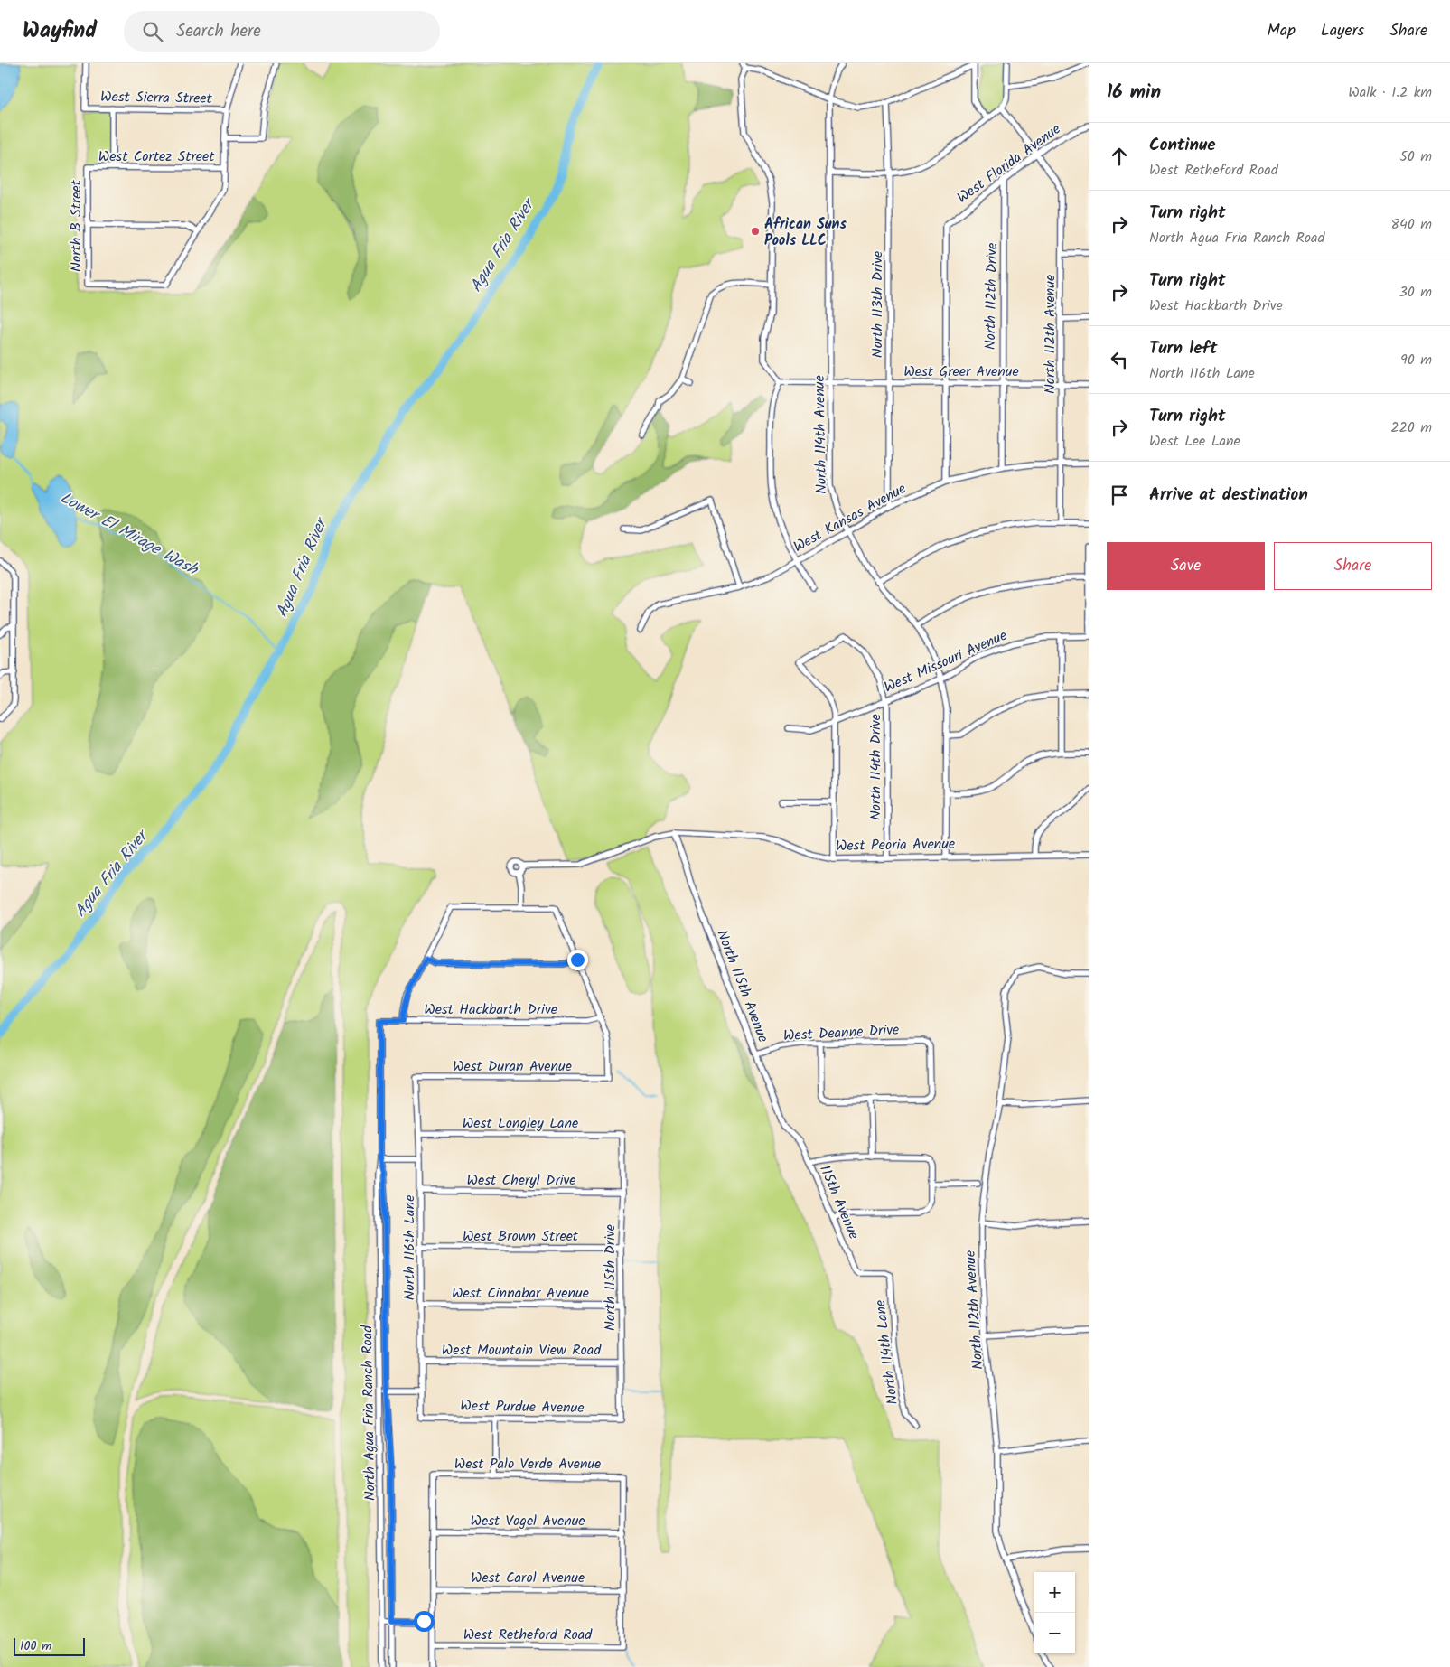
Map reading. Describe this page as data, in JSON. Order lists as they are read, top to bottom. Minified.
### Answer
{"streets":{"street":["West Sierra Street","West Cortez Street","West Florida Avenue","North B Street","North 112th Drive","North 113th Drive","North 112th Avenue","West Greer Avenue","North 114th Avenue","West Kansas Avenue","West Missouri Avenue","North 114th Drive","West Peoria Avenue","North 115th Avenue","West Hackbarth Drive","West Deanne Drive","West Duran Avenue","West Longley Lane","West Cheryl Drive","115th Avenue","West Brown Street","North 116th Lane","North 115th Drive","West Cinnabar Avenue","West Mountain View Road","North 114th Lane","West Purdue Avenue","North Agua Fria Ranch Road","West Palo Verde Avenue","West Vogel Avenue","West Carol Avenue","West Retheford Road"]},"crossings":[["West Cortez Street","North B Street"],["West Florida Avenue","North 112th Drive"],["West Florida Avenue","North 112th Avenue"],["West Florida Avenue","West Greer Avenue"],["North 112th Drive","West Greer Avenue"],["North 112th Drive","West Kansas Avenue"],["North 113th Drive","West Greer Avenue"],["North 113th Drive","West Kansas Avenue"],["North 112th Avenue","West Greer Avenue"],["North 112th Avenue","West Kansas Avenue"],["West Greer Avenue","North 114th Avenue"],["North 114th Avenue","West Kansas Avenue"],["North 114th Avenue","West Missouri Avenue"],["North 114th Avenue","West Peoria Avenue"],["West Missouri Avenue","North 114th Drive"],["North 114th Drive","West Peoria Avenue"],["West Peoria Avenue","North 115th Avenue"],["North 115th Avenue","West Deanne Drive"],["North 115th Avenue","115th Avenue"],["West Hackbarth Drive","North Agua Fria Ranch Road"],["West Duran Avenue","North 116th Lane"],["West Longley Lane","North 116th Lane"],["West Longley Lane","North 115th Drive"],["West Cheryl Drive","North 116th Lane"],["West Cheryl Drive","North 115th Drive"],["115th Avenue","North 114th Lane"],["West Brown Street","North 116th Lane"],["West Brown Street","North 115th Drive"],["North 116th Lane","West Cinnabar Avenue"],["North 116th Lane","West Mountain View Road"],["North 116th Lane","West Purdue Avenue"],["North 115th Drive","West Cinnabar Avenue"],["North 115th Drive","West Mountain View Road"],["North 115th Drive","West Purdue Avenue"],["West Palo Verde Avenue","West Vogel Avenue"],["West Carol Avenue","West Retheford Road"]],"water":["Agua Fria River","Lower El Mirage Wash"],"places":["African Suns Pools LLC"],"scale_bar":"100 m","page":{"header":"Wayfind","search":"Search here","nav":["Map","Layers","Share"],"heading":["16 min","Walk · 1.2 km"],"list":[["Continue","West Retheford Road","50 m"],["Turn right","North Agua Fria Ranch Road","840 m"],["Turn right","West Hackbarth Drive","30 m"],["Turn left","North 116th Lane","90 m"],["Turn right","West Lee Lane","220 m"],"Arrive at destination"],"buttons":["Save","Share"],"map_buttons":["+","−"],"scale":"100 m"}}
